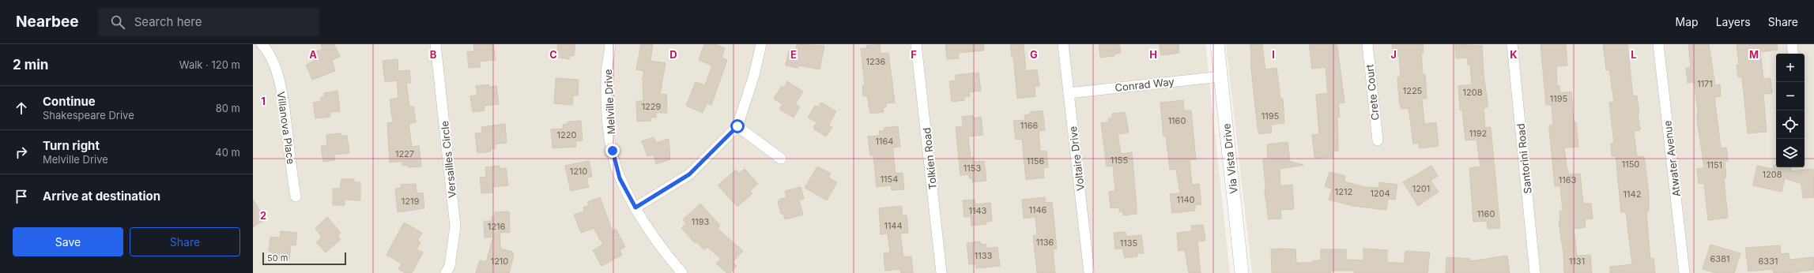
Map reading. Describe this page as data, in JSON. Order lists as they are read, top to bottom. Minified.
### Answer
{"streets":{"street":["Conrad Way","Crete Court","Melville Drive","Villanova Place","Tolkien Road","Voltaire Drive","Via Vista Drive","Santorini Road","Atwater Avenue","Versailles Circle"]},"crossings":[["Conrad Way","Voltaire Drive"],["Conrad Way","Via Vista Drive"]],"house_numbers":["1236","1171","1225","1208","1195","1229","1195","1160","1166","1192","1220","1164","1227","1155","1156","1150","1151","1153","1210","1208","1154","1163","1201","1212","1204","1142","1140","1219","1146","1143","1160","1193","1144","1216","1136","1135","1133","6381","1210","1131","6331"],"scale_bar":"50 m","page":{"header":"Nearbee","search":"Search here","nav":["Map","Layers","Share"],"heading":["2 min","Walk · 120 m"],"map_buttons":["+","−"],"list":[["Continue","Shakespeare Drive","80 m"],["Turn right","Melville Drive","40 m"],"Arrive at destination"],"buttons":["Save","Share"],"scale":"50 m"},"grid":{"columns":["A","B","C","D","E","F","G","H","I","J","K","L","M"],"rows":["1","2"]}}
